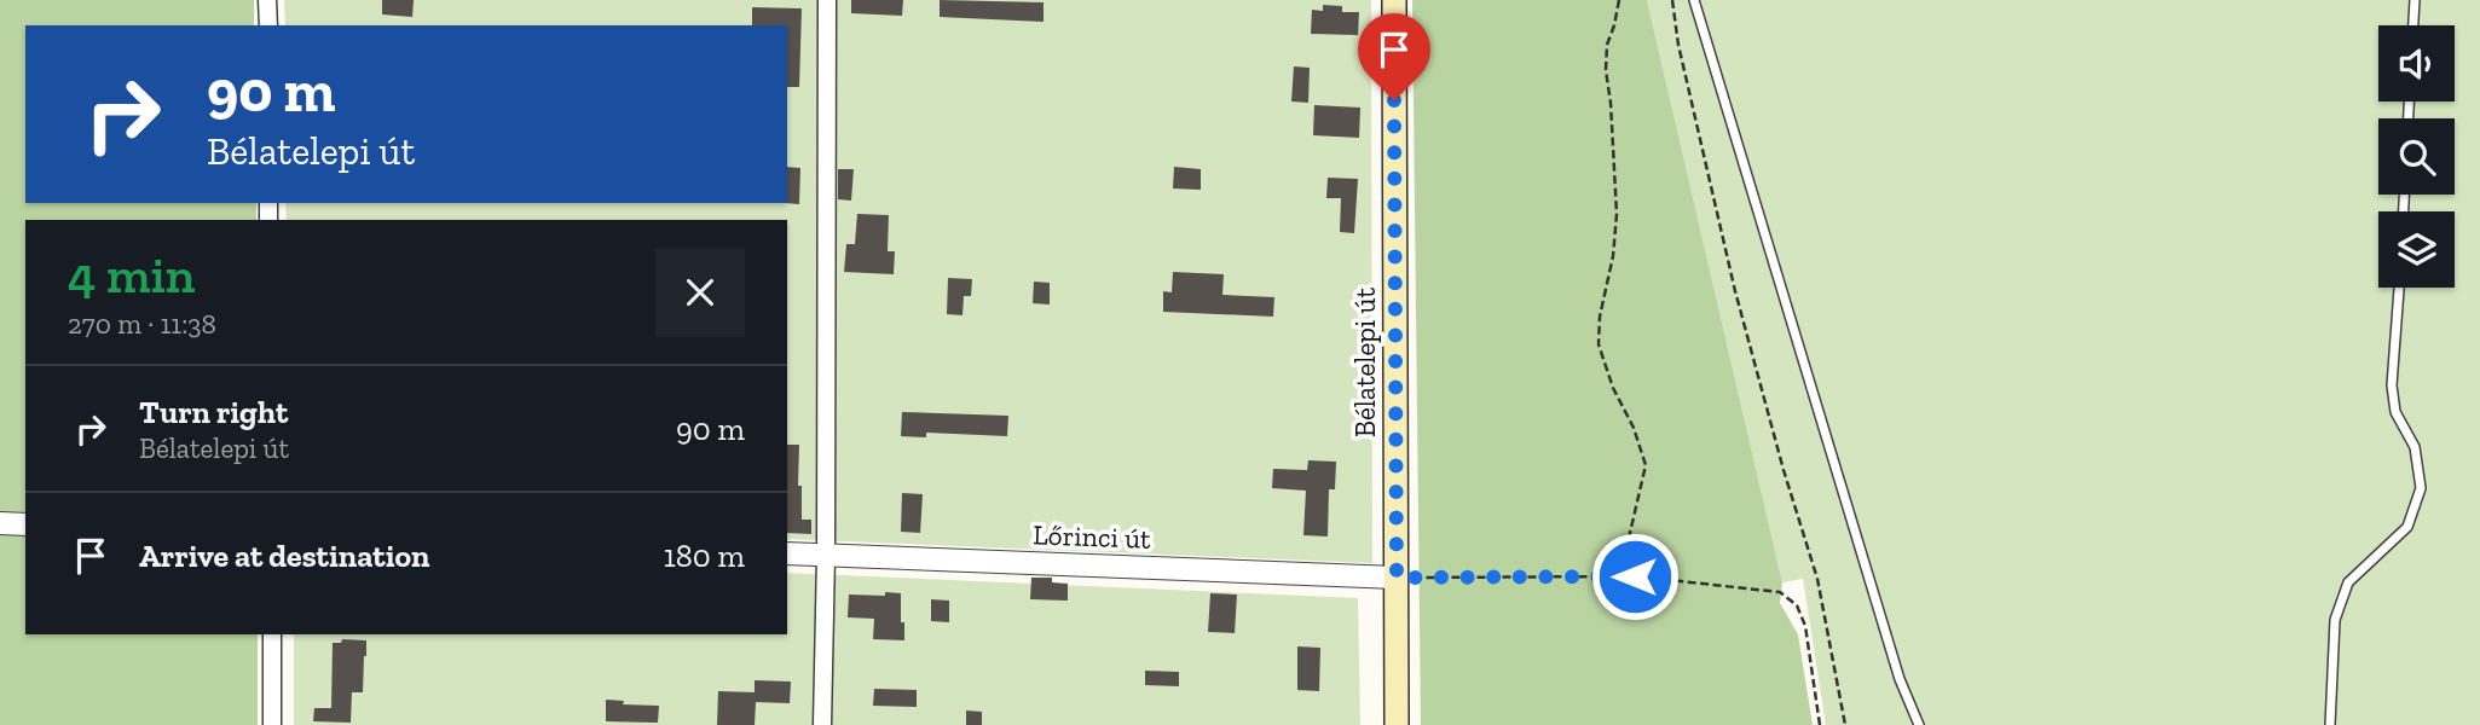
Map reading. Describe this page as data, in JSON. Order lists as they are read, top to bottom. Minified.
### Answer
{"streets":{"main road":["Bélatelepi út"],"street":["Lőrinci út"]},"crossings":[["Bélatelepi út","Lőrinci út"]],"page":{"turn":["90 m","Bélatelepi út"],"heading":["4 min","270 m · 11:38"],"list":[{"name":"Turn right","note":"Bélatelepi út","value":"90 m"},{"name":"Arrive at destination","value":"180 m"}]}}
